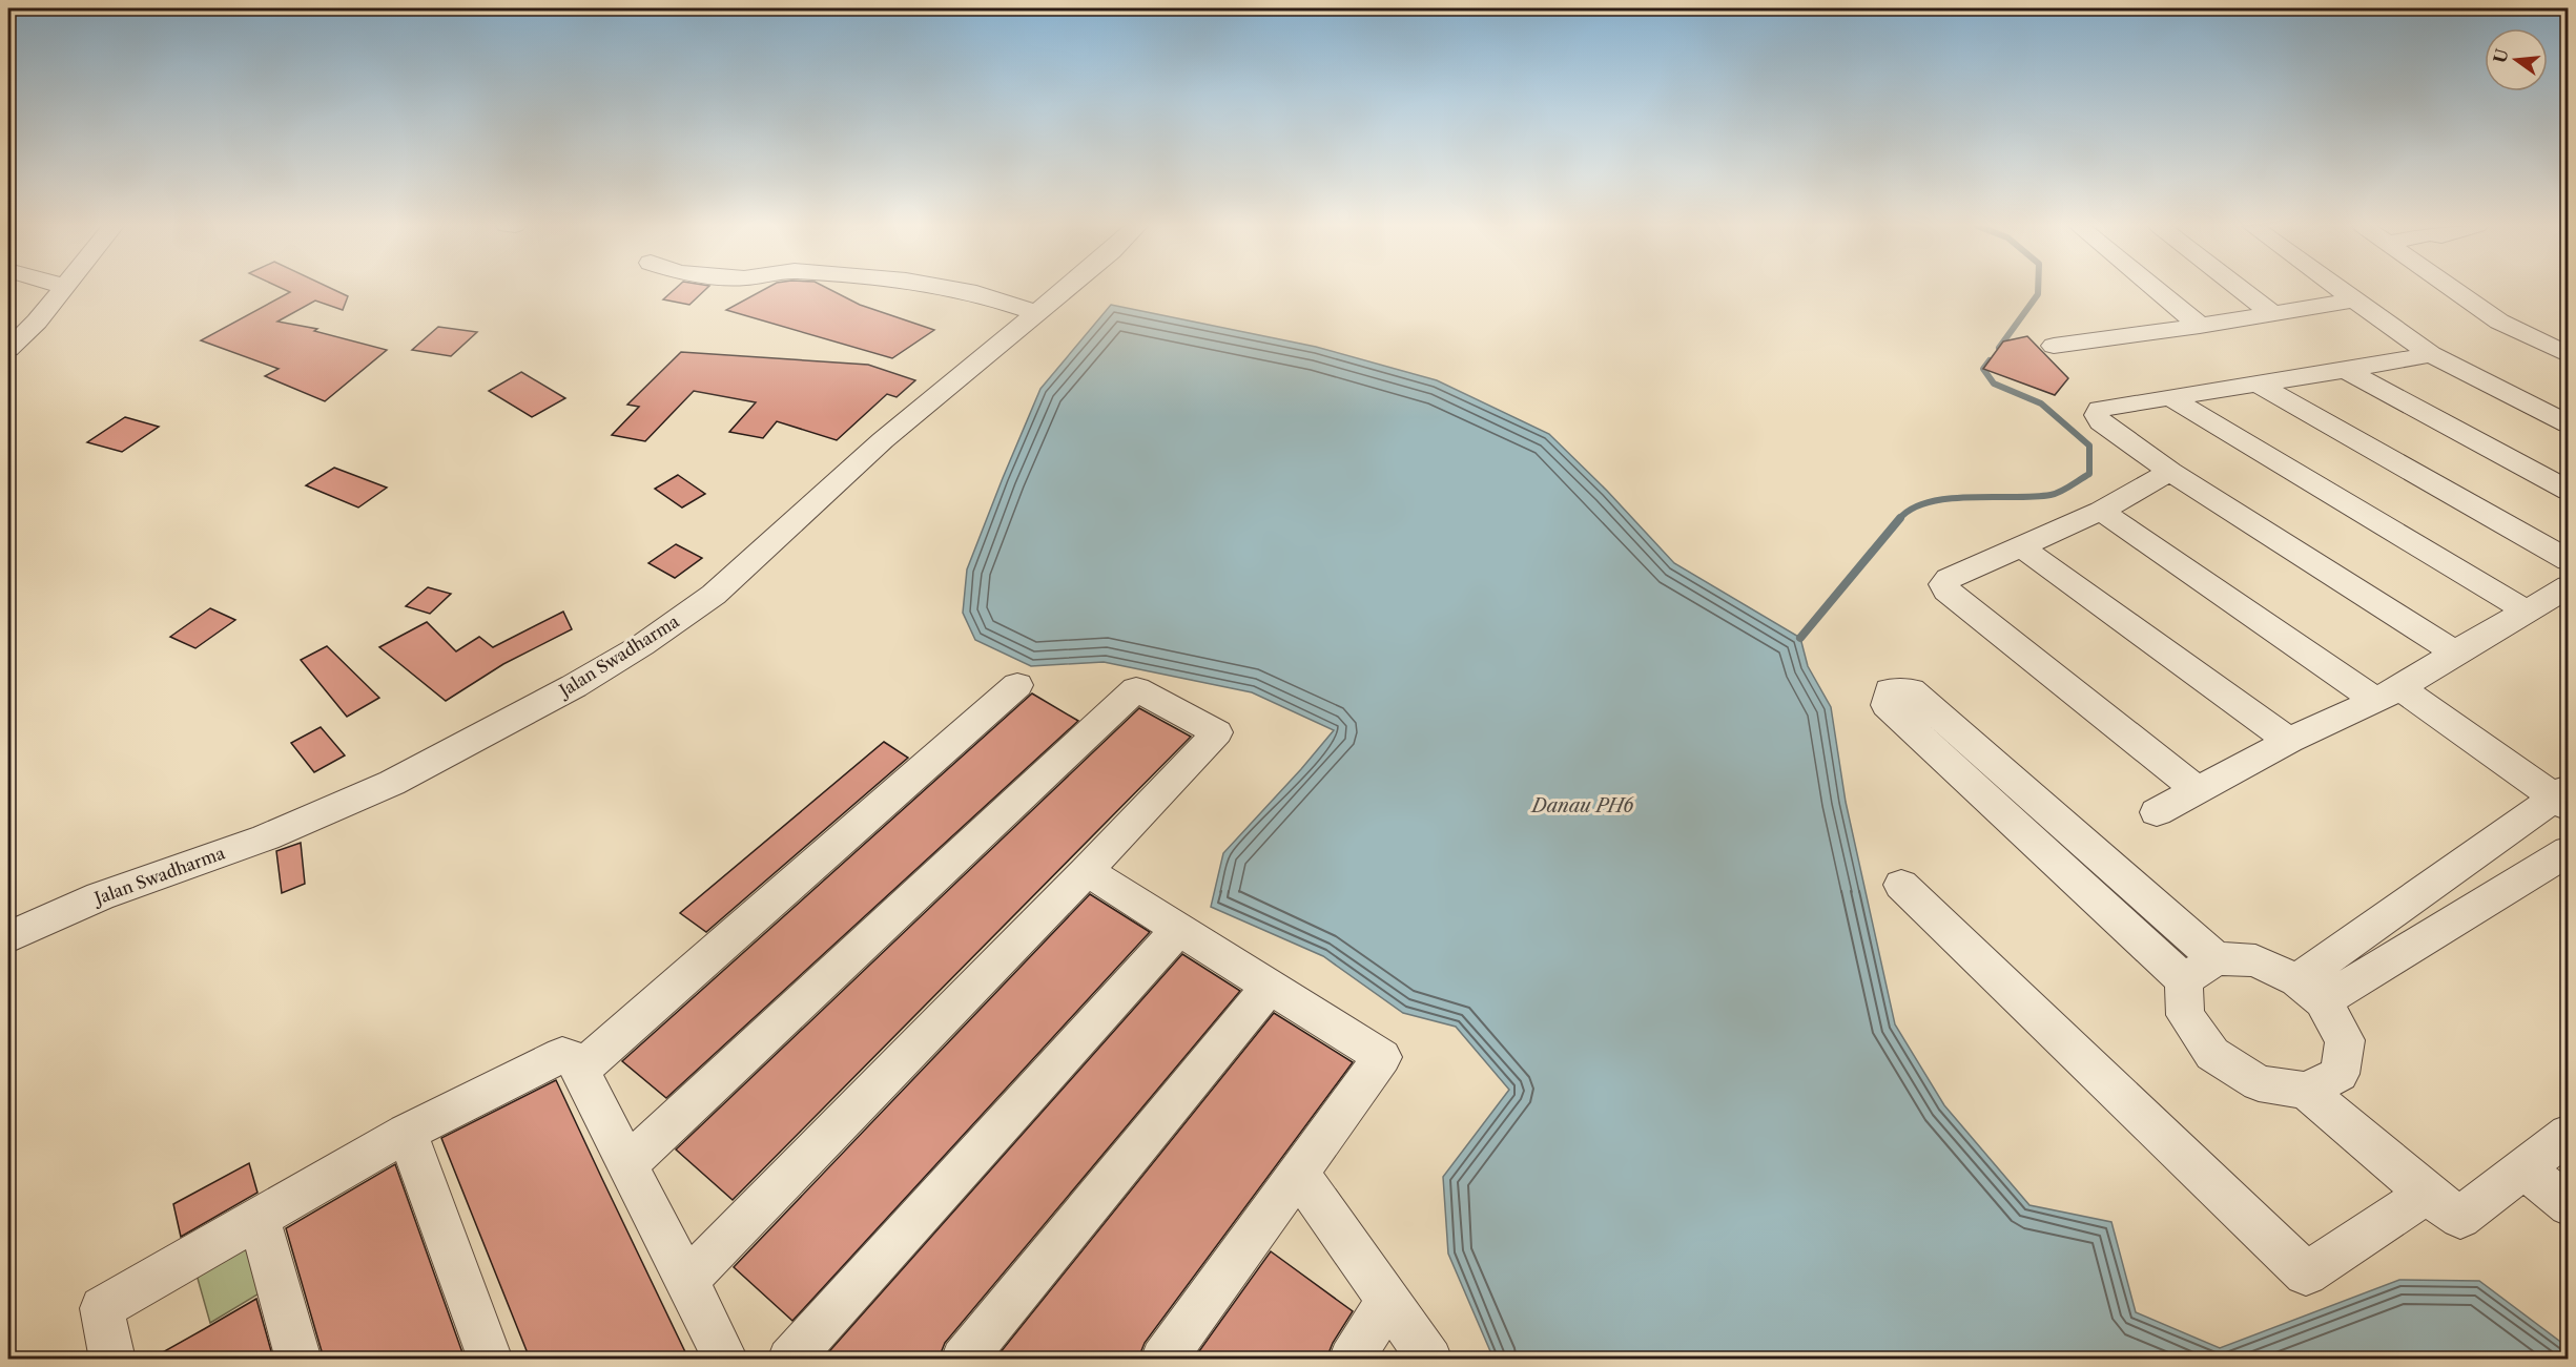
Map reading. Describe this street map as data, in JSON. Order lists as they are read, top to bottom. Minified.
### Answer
{"streets":{"street":["Jalan Swadharma"]},"water":["Danau PH6"],"north":"left"}
